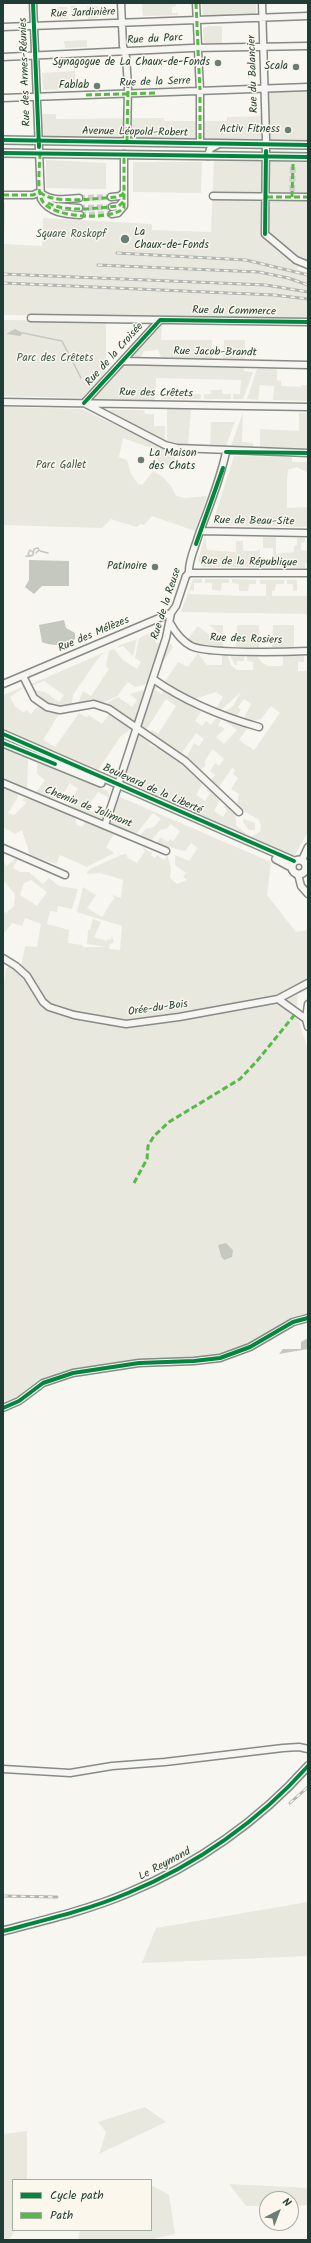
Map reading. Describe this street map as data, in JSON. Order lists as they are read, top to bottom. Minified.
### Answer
{"streets":{"main road":["Avenue Léopold-Robert","Boulevard de la Liberté","Le Reymond"],"street":["Rue Jardinière","Rue du Parc","Rue des Armes-Réunies","Rue du Balancier","Rue de la Serre","Rue du Commerce","Rue Jacob-Brandt","Rue de la Croisée","Rue des Crêtets","Rue de Beau-Site","Rue de la République","Rue de la Reuse","Rue des Mélèzes","Rue des Rosiers","Chemin de Jolimont","Orée-du-Bois"]},"crossings":[["Rue Jardinière","Rue des Armes-Réunies"],["Rue Jardinière","Rue du Balancier"],["Rue du Parc","Rue des Armes-Réunies"],["Rue du Parc","Rue du Balancier"],["Rue des Armes-Réunies","Rue de la Serre"],["Rue des Armes-Réunies","Avenue Léopold-Robert"],["Rue du Balancier","Rue de la Serre"],["Rue du Balancier","Avenue Léopold-Robert"],["Rue du Commerce","Rue de la Croisée"],["Rue Jacob-Brandt","Rue de la Croisée"],["Rue de la Croisée","Rue des Crêtets"],["Rue de Beau-Site","Rue de la Reuse"],["Rue de la République","Rue de la Reuse"],["Rue de la Reuse","Rue des Mélèzes"],["Rue de la Reuse","Rue des Rosiers"],["Rue de la Reuse","Boulevard de la Liberté"],["Rue de la Reuse","Chemin de Jolimont"]],"parks":["Square Roskopf","Parc des Crêtets","Parc Gallet"],"places":["Synagogue de La Chaux-de-Fonds","Scala","Fablab","Activ Fitness","La Chaux-de-Fonds","La Maison des Chats","Patinoire"],"legend":["Cycle path","Path"],"north":"top right"}
